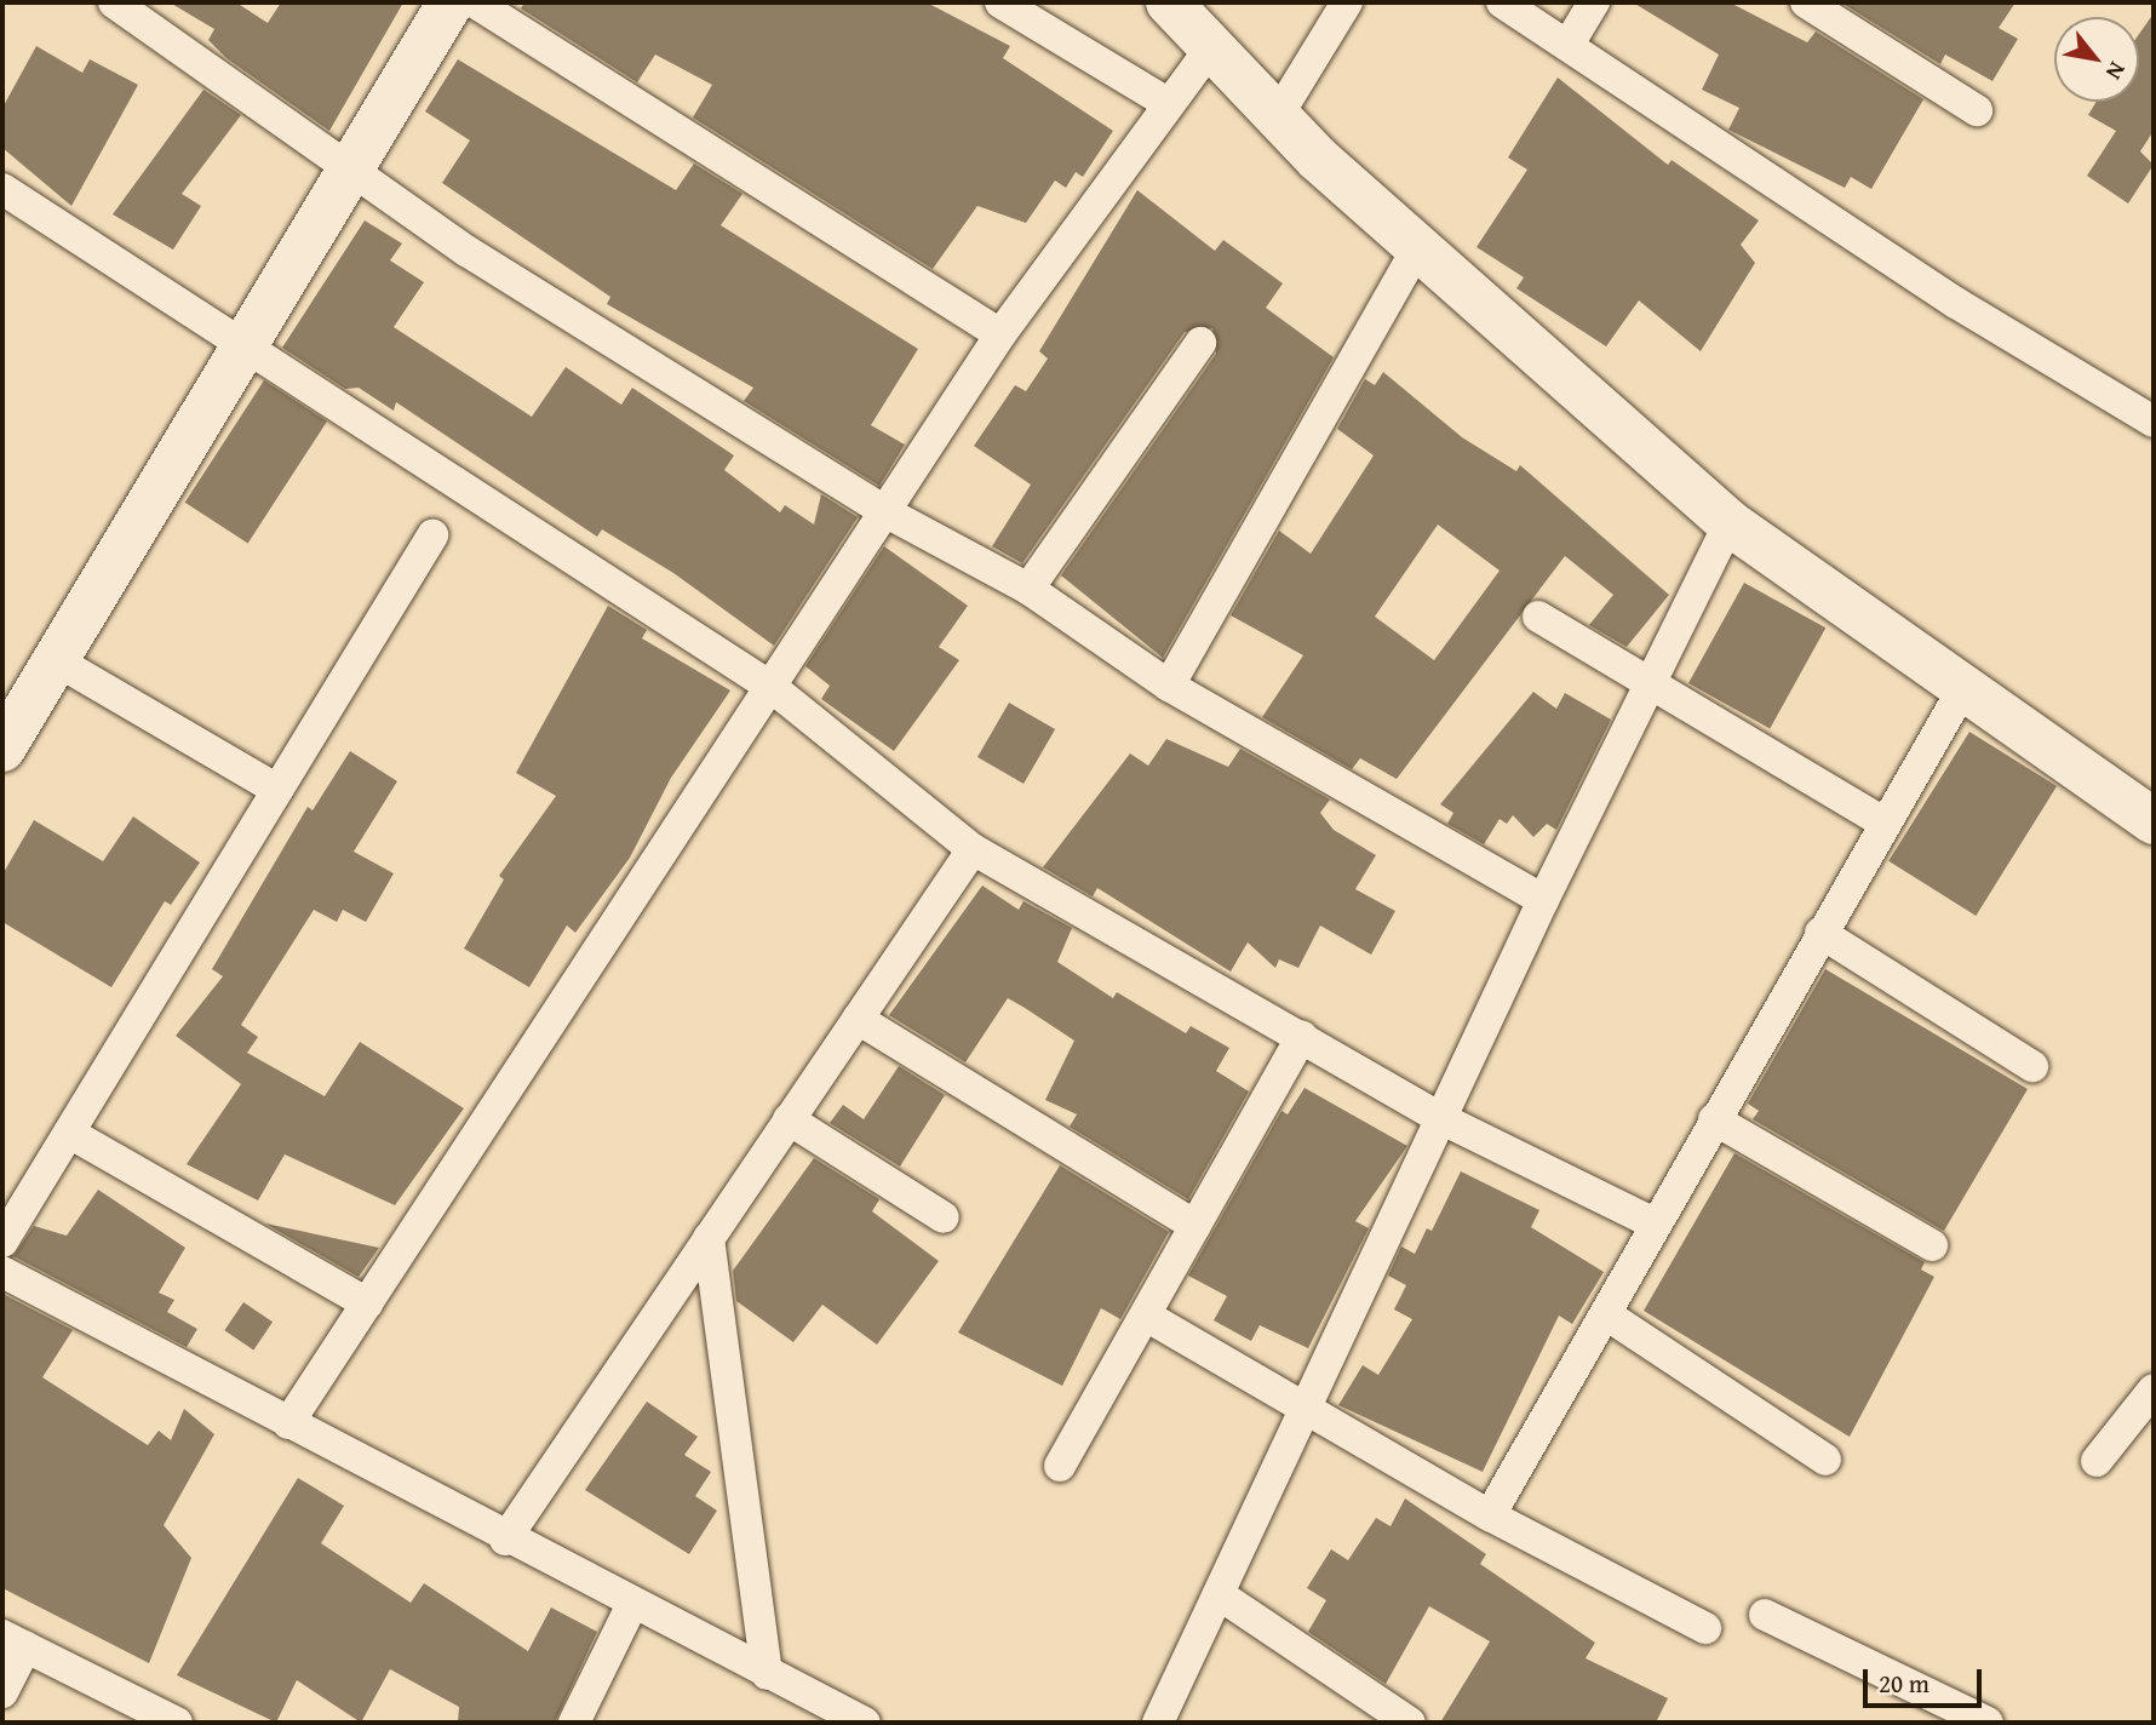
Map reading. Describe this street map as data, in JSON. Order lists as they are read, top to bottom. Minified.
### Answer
{"scale_bar":"20 m","north":"bottom right"}
